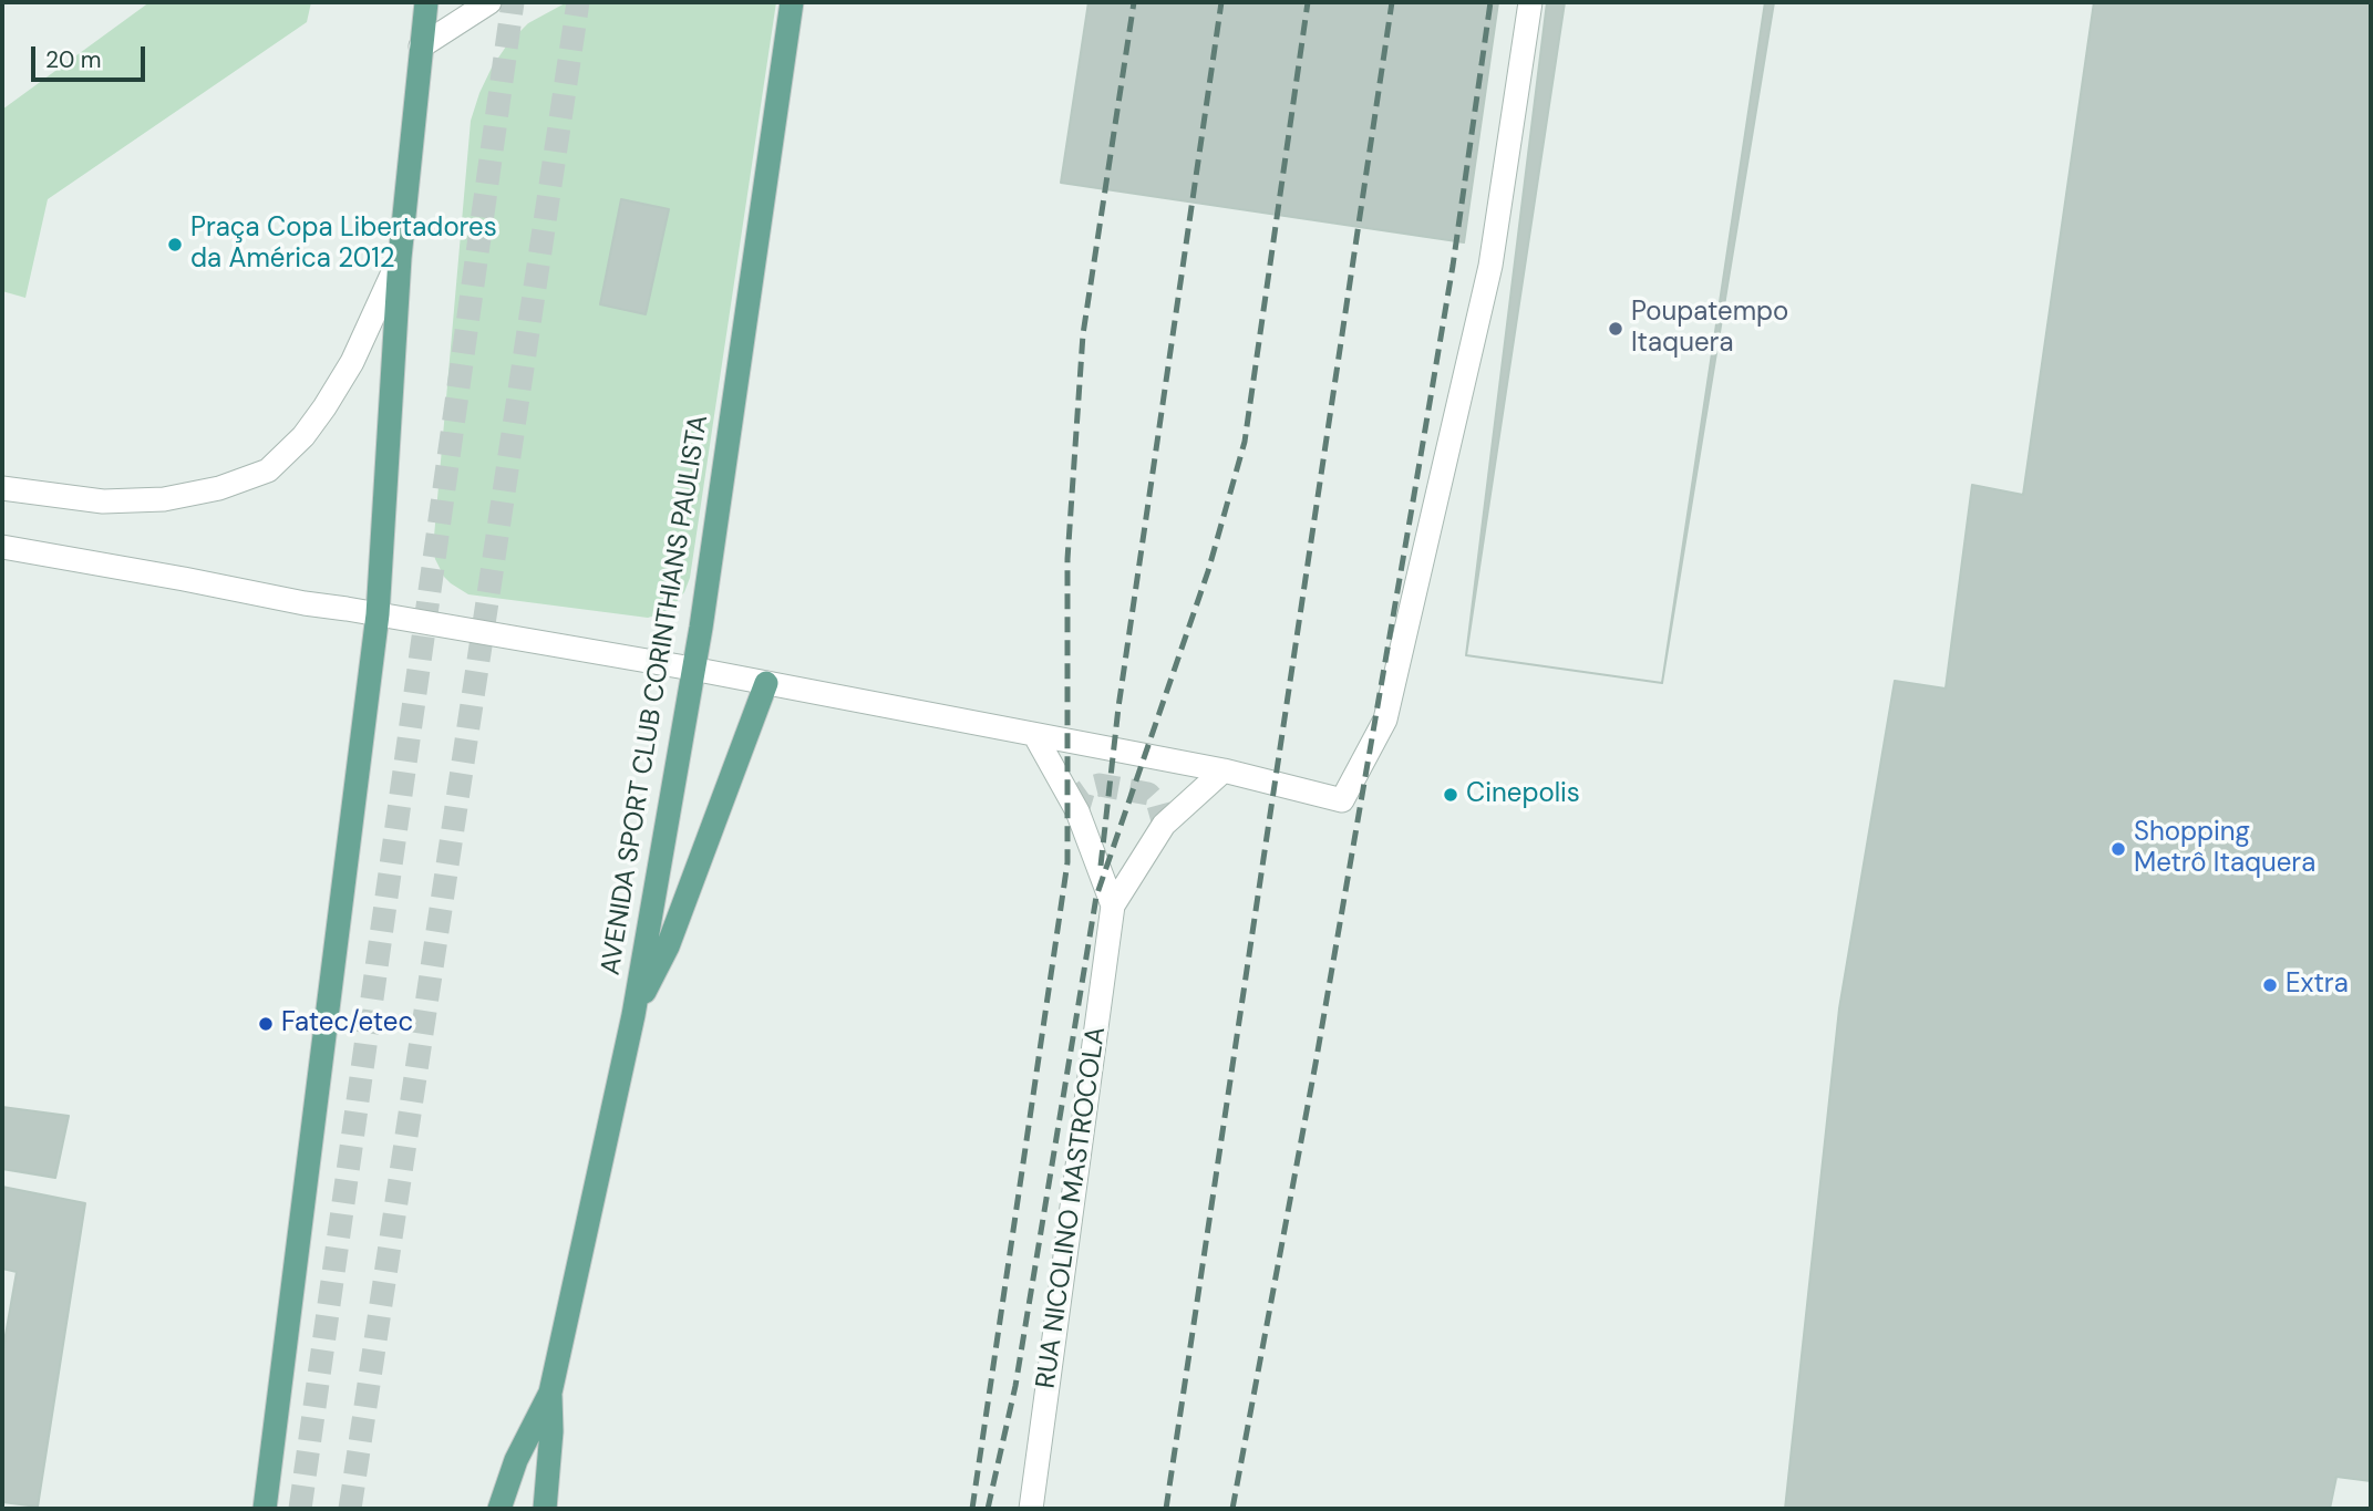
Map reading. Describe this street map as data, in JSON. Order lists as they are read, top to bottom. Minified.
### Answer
{"streets":{"main road":["AVENIDA SPORT CLUB CORINTHIANS PAULISTA"],"street":["RUA NICOLINO MASTROCOLA"]},"places":["Praça Copa Libertadores da América 2012","Poupatempo Itaquera","Cinepolis","Shopping Metrô Itaquera","Extra","Fatec/etec"],"scale_bar":"20 m"}
